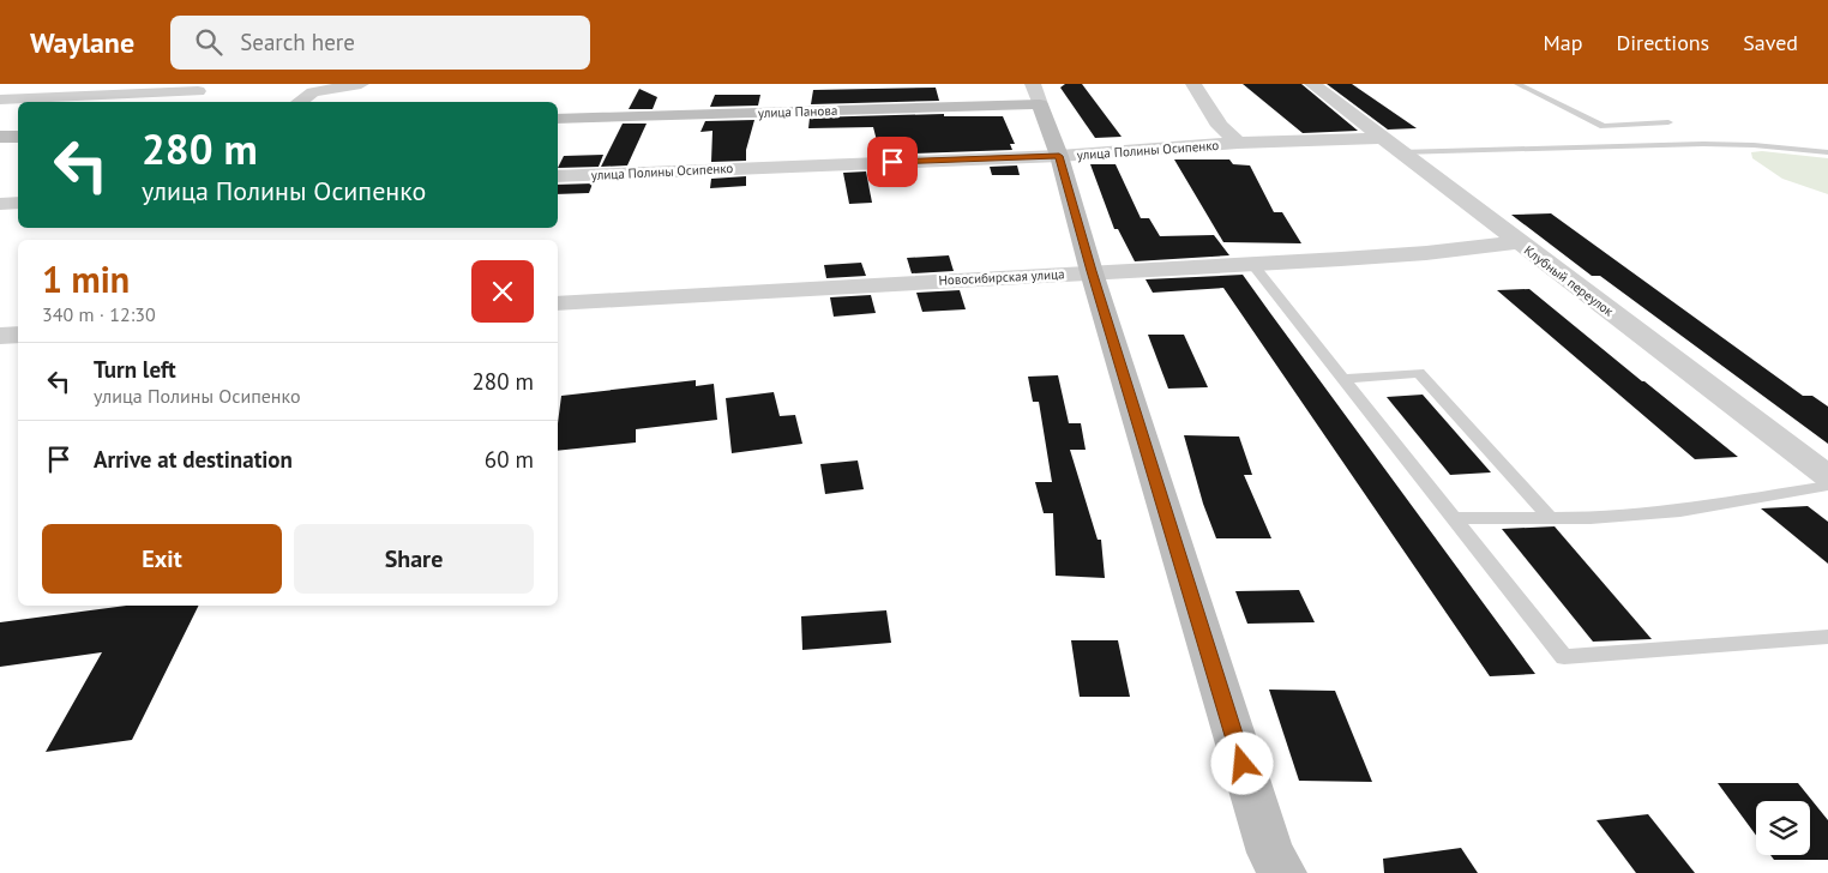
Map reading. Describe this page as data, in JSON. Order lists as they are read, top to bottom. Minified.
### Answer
{"streets":{"main road":["улица Панова"],"street":["улица Полины Осипенко","Новосибирская улица","Клубный переулок"]},"crossings":[["улица Полины Осипенко","Клубный переулок"],["Новосибирская улица","Клубный переулок"]],"page":{"header":"Waylane","search":"Search here","nav":["Map","Directions","Saved"],"turn":["280 m","улица Полины Осипенко"],"heading":["1 min","340 m · 12:30"],"list":[{"name":"Turn left","note":"улица Полины Осипенко","value":"280 m"},{"name":"Arrive at destination","value":"60 m"}],"buttons":["Exit","Share"]}}
